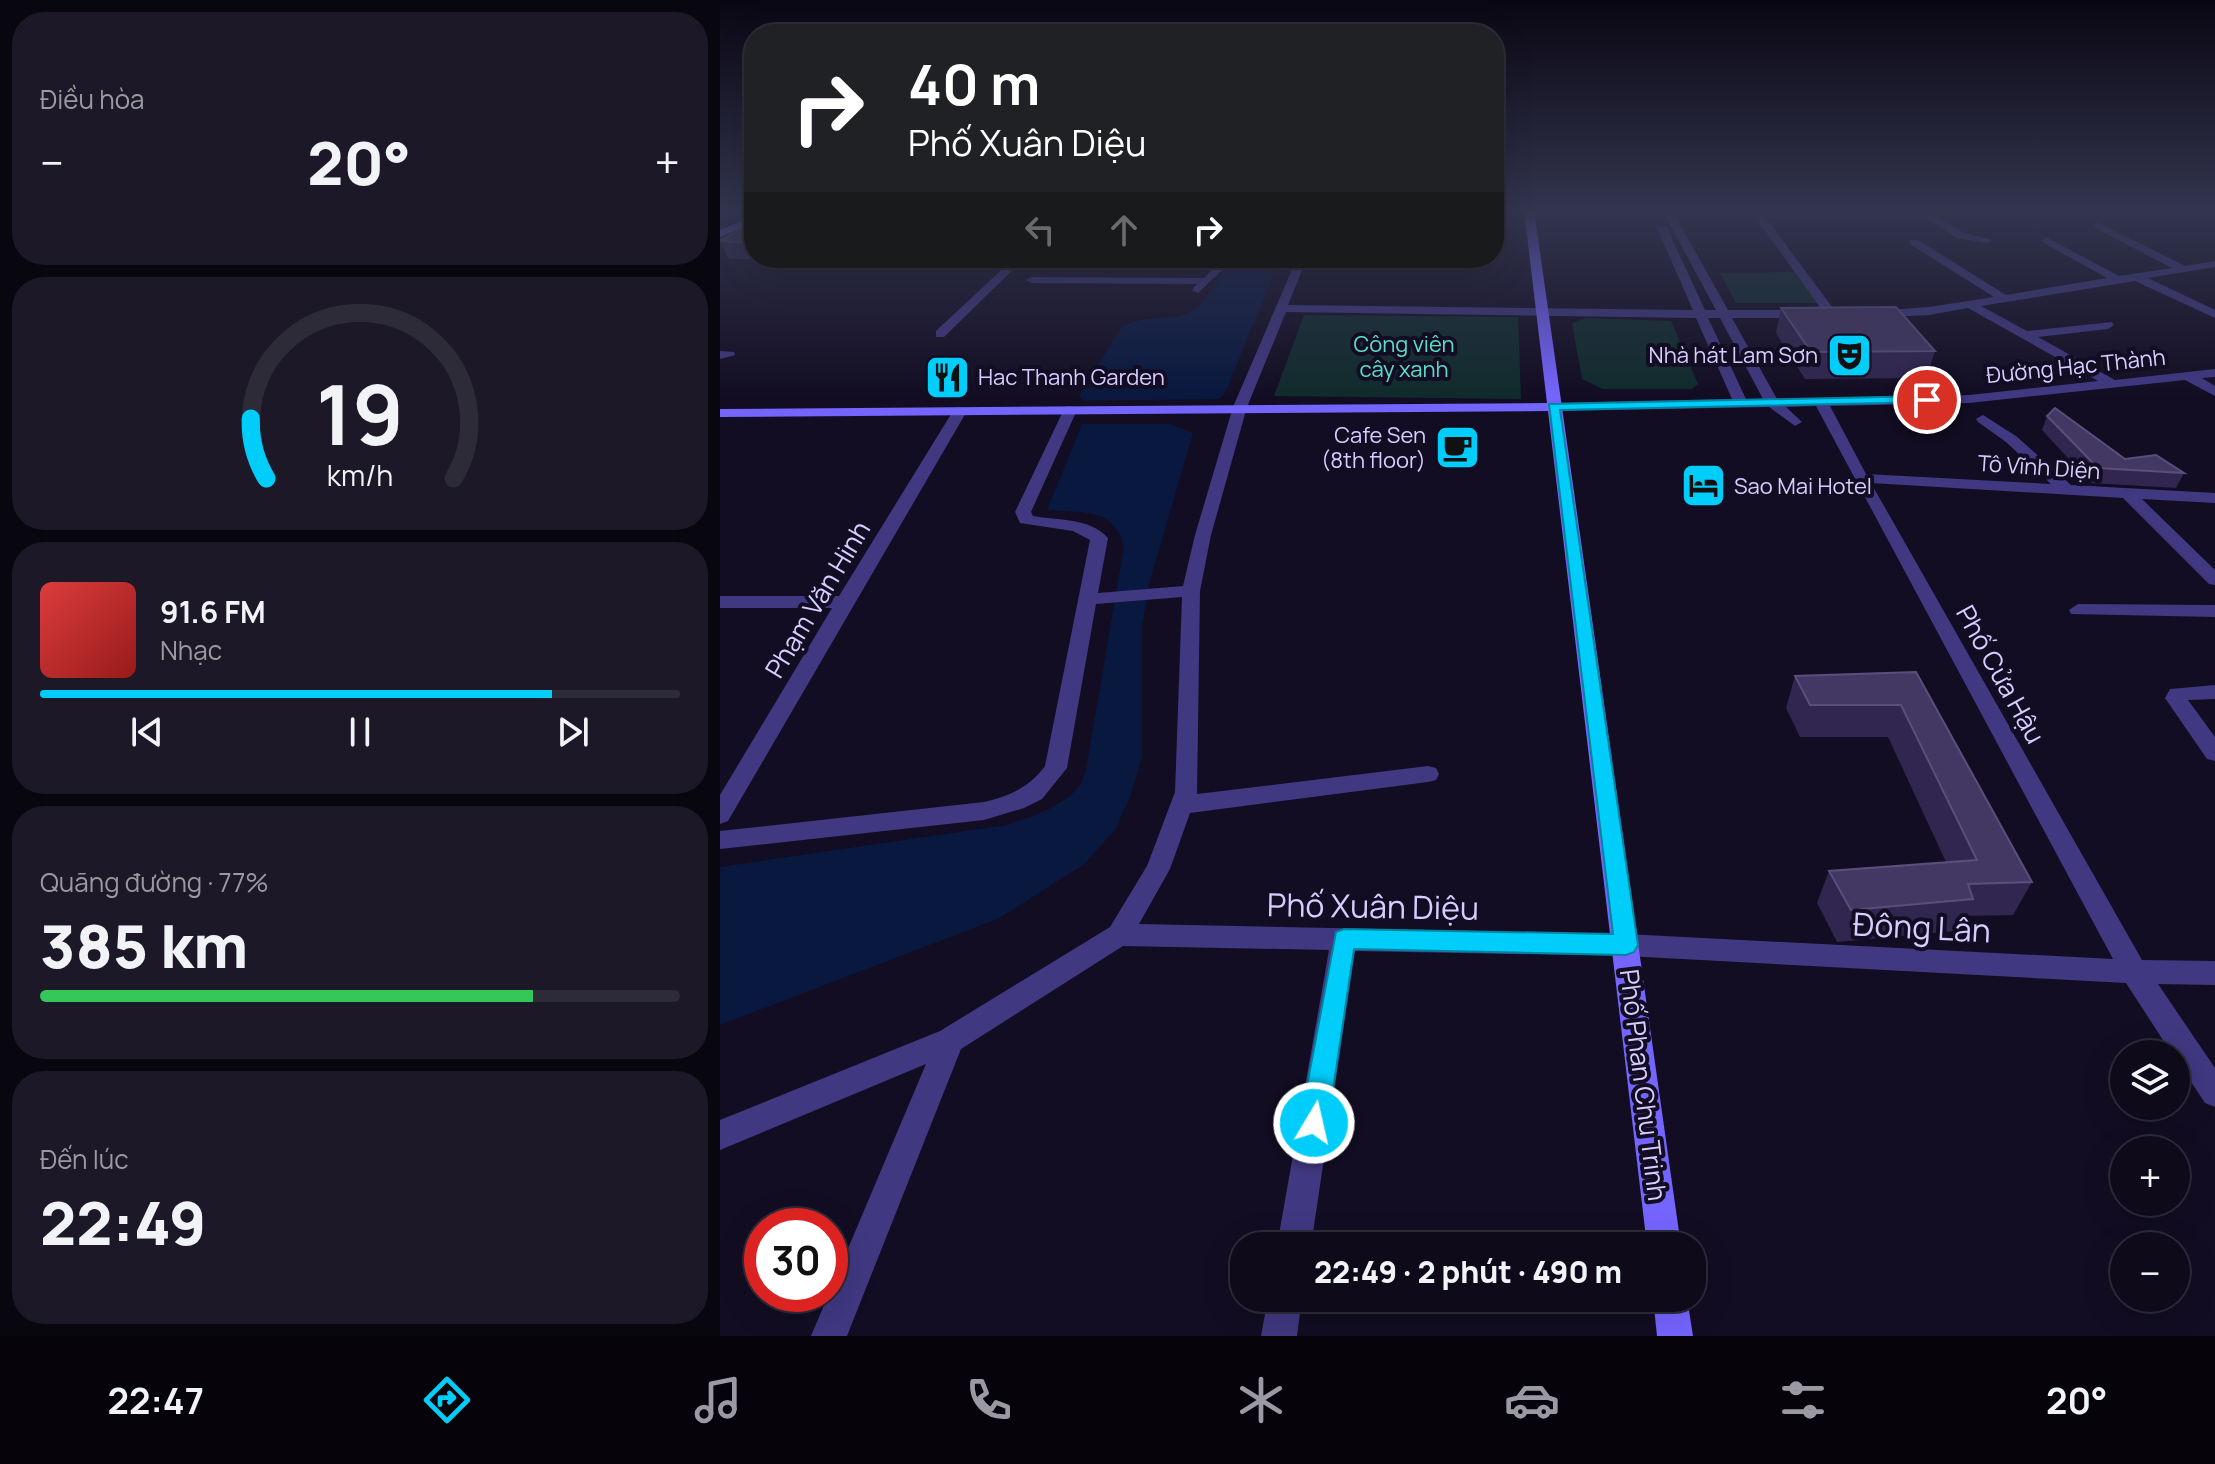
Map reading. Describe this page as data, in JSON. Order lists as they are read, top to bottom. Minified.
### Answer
{"streets":{"street":["Đường Hạc Thành","Tô Vĩnh Diện","Phạm Văn Hinh","Phố Cửa Hậu","Phố Xuân Diệu","Đông Lân","Phố Phan Chu Trinh"]},"crossings":[["Đường Hạc Thành","Phạm Văn Hinh"],["Đường Hạc Thành","Phố Cửa Hậu"],["Đường Hạc Thành","Phố Phan Chu Trinh"],["Tô Vĩnh Diện","Phố Cửa Hậu"],["Phố Cửa Hậu","Đông Lân"],["Phố Xuân Diệu","Đông Lân"],["Phố Xuân Diệu","Phố Phan Chu Trinh"],["Đông Lân","Phố Phan Chu Trinh"]],"parks":["Công viên cây xanh"],"places":{"theatre":["Nhà hát Lam Sơn"],"restaurant":["Hac Thanh Garden"],"cafe":["Cafe Sen (8th floor)"],"hotel":["Sao Mai Hotel"]},"page":{"tile":["Điều hòa",["Quãng đường · 77%","385 km"],["Đến lúc","22:49"]],"turn":["40 m","Phố Xuân Diệu"],"heat":["−","20°","+"],"song":["91.6 FM","Nhạc"],"map_buttons":["+","−"],"limit":"30","trip":"22:49 · 2 phút · 490 m","tabs":["22:47","20°"],"gauge":["19","km/h"]}}
